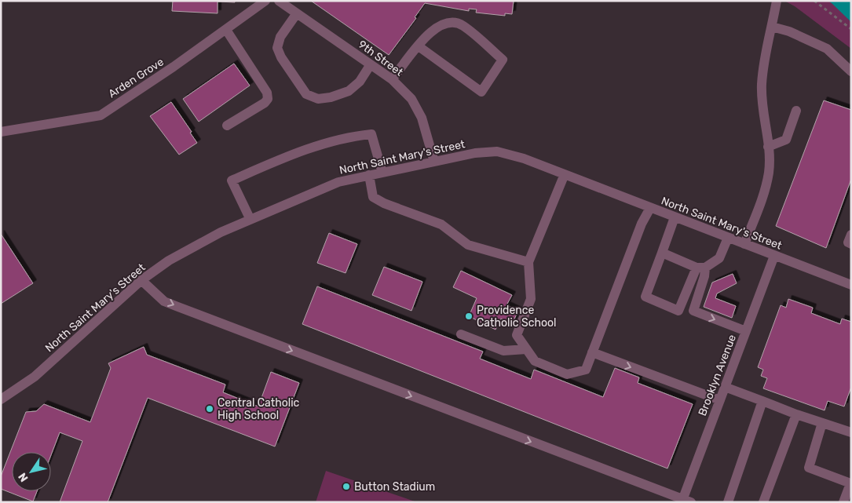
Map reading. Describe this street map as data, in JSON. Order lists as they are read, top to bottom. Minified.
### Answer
{"streets":{"street":["9th Street","Arden Grove","North Saint Mary's Street","Brooklyn Avenue"]},"crossings":[["9th Street","North Saint Mary's Street"],["North Saint Mary's Street","Brooklyn Avenue"]],"places":["Providence Catholic School","Central Catholic High School","Button Stadium"],"north":"bottom left"}
